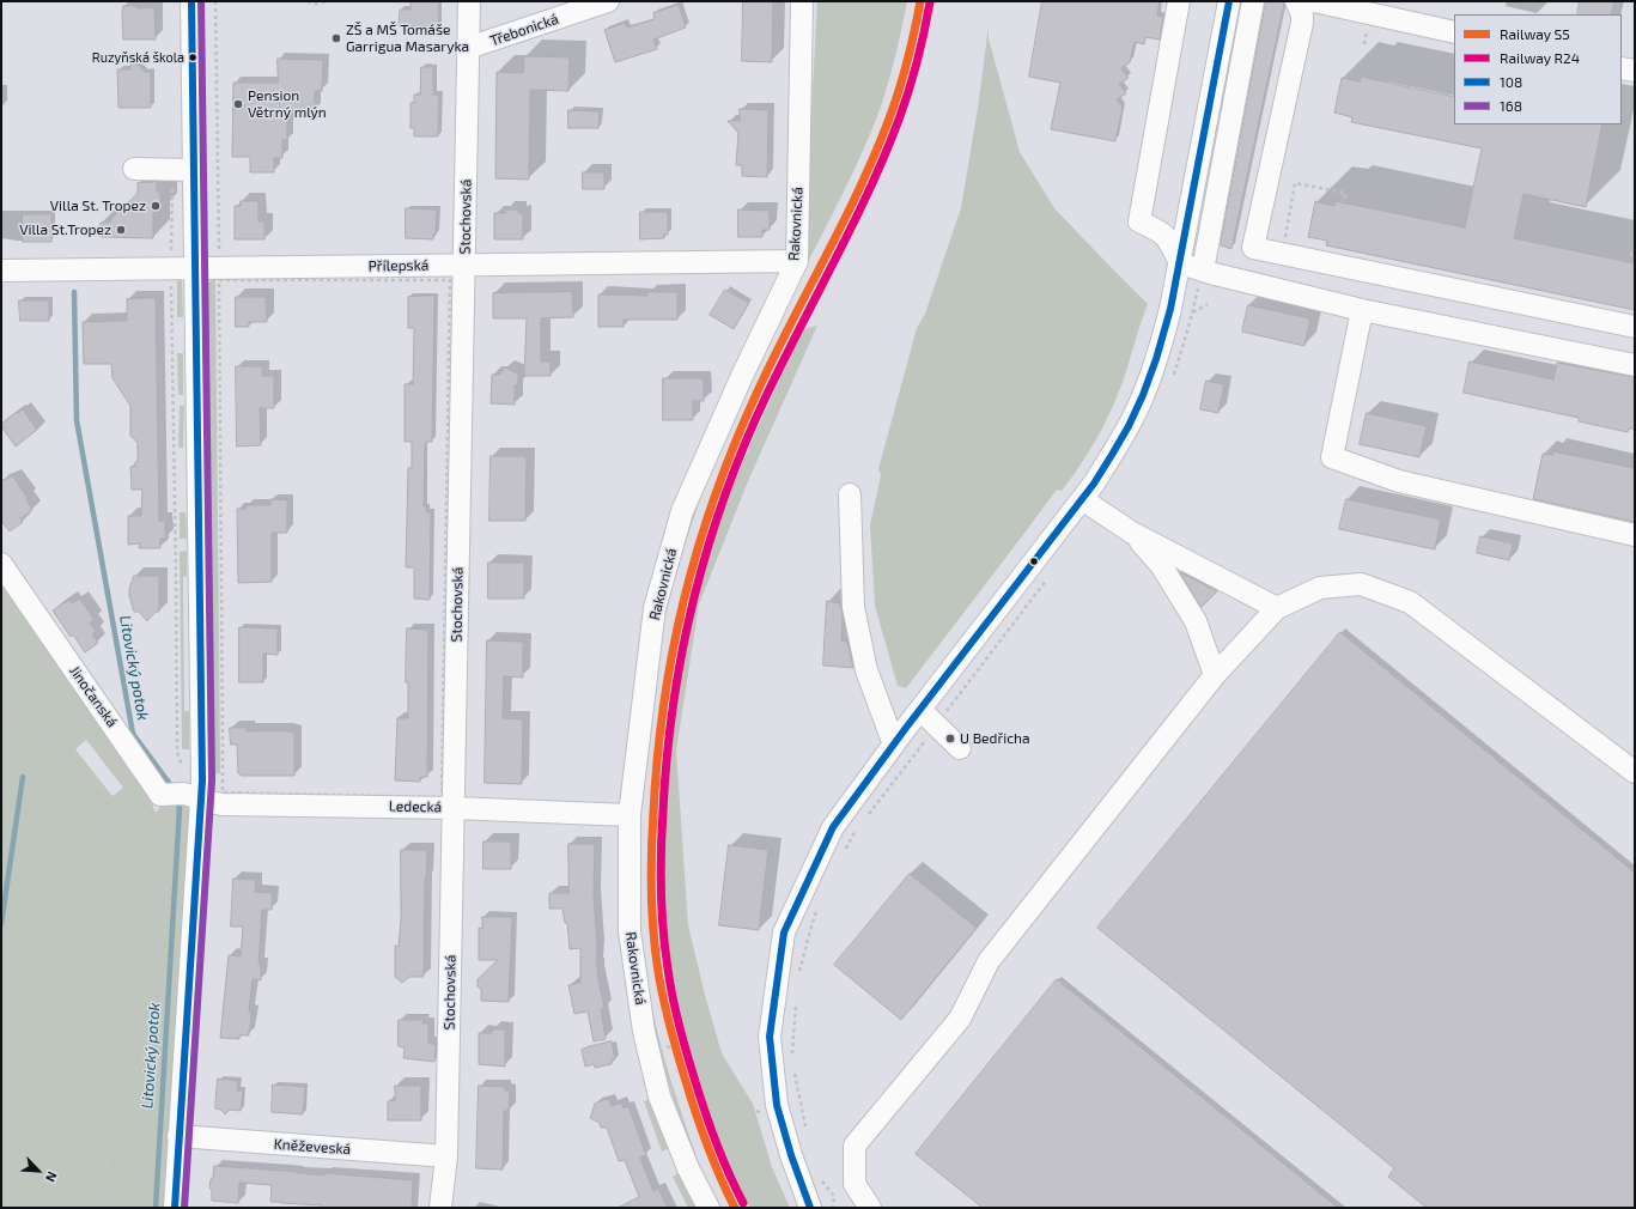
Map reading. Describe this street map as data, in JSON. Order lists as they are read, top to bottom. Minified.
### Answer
{"streets":{"street":["Třebonická","Stochovská","Rakovnická","Přílepská","Jinočanská","Ledecká","Kněževeská"]},"crossings":[["Třebonická","Stochovská"],["Stochovská","Přílepská"],["Stochovská","Ledecká"],["Stochovská","Kněževeská"],["Rakovnická","Přílepská"],["Rakovnická","Ledecká"],["Jinočanská","Ledecká"]],"water":["Litovický potok"],"places":["ZŠ a MŠ Tomáše Garrigua Masaryka","Ruzyňská škola","Pension Větrný mlýn","Villa St. Tropez","Villa St.Tropez","U Bedřicha"],"lines":["rail line S5","transit line 108","transit line 168","rail line R24"],"legend":["Railway S5","Railway R24","108","168"],"north":"bottom right"}
